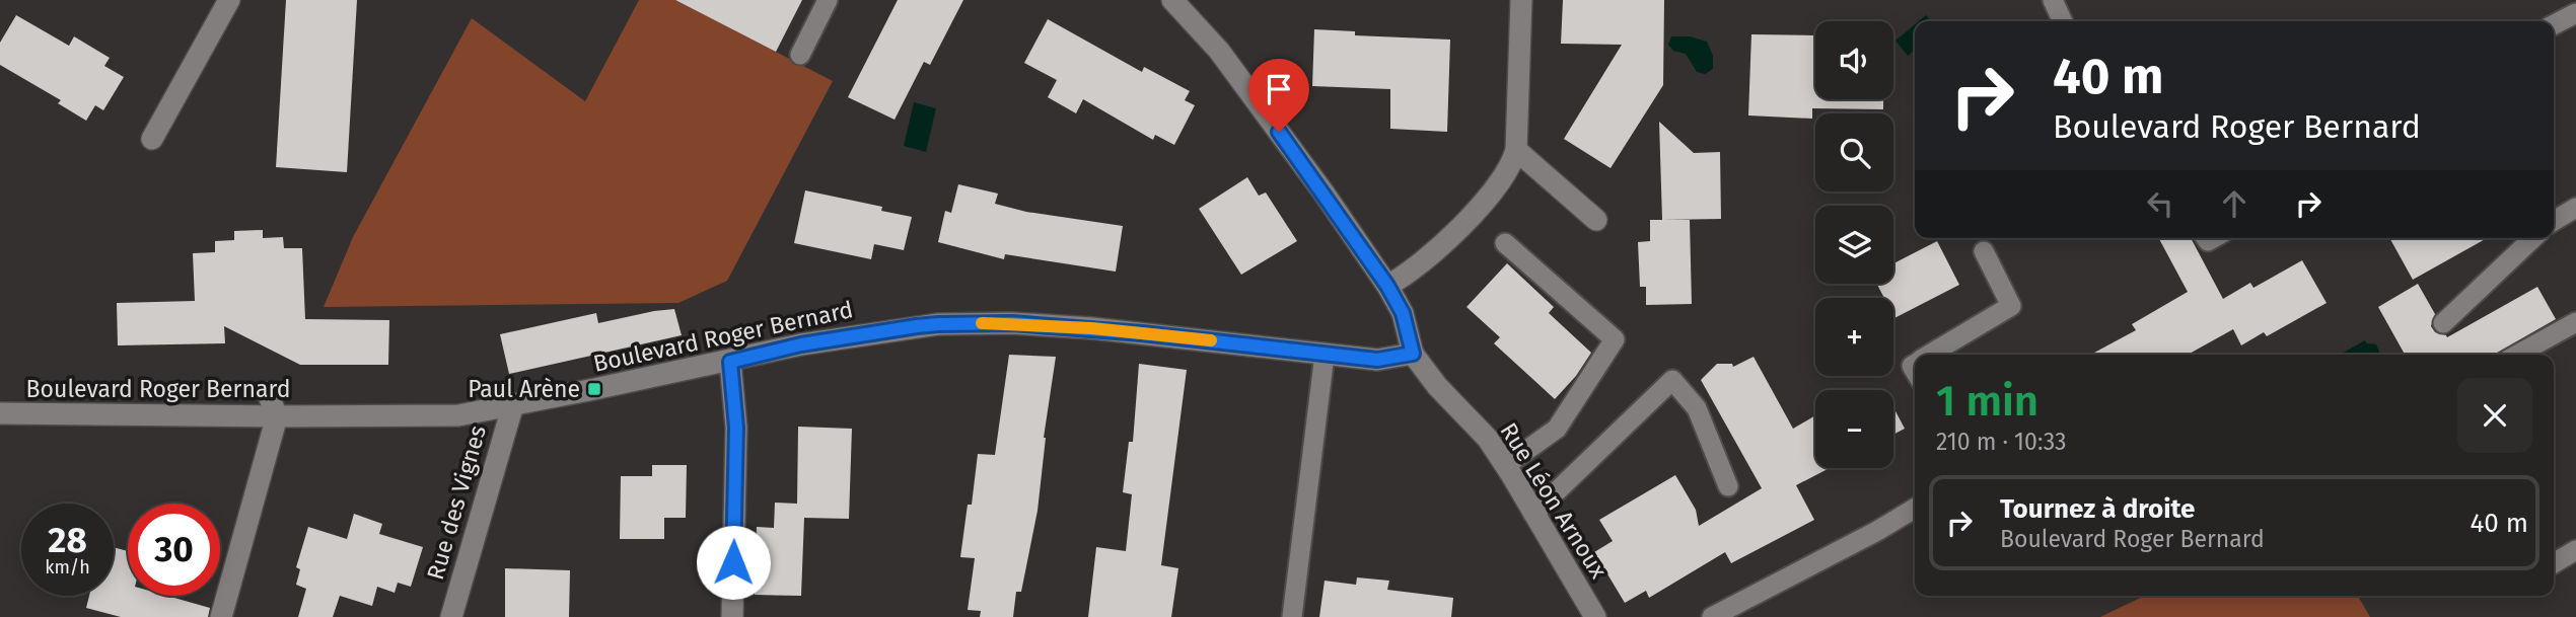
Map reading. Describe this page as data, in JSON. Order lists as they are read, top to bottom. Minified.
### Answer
{"streets":{"street":["Boulevard Roger Bernard","Rue Léon Arnoux","Rue des Vignes"]},"crossings":[["Boulevard Roger Bernard","Rue Léon Arnoux"],["Boulevard Roger Bernard","Rue des Vignes"]],"places":{"transit":["Paul Arène"]},"page":{"map_buttons":["+","−"],"turn":["40 m","Boulevard Roger Bernard"],"heading":["1 min","210 m · 10:33"],"list":[{"name":"Tournez à droite","note":"Boulevard Roger Bernard","value":"40 m"}],"speed":"28 km/h","limit":"30"}}
